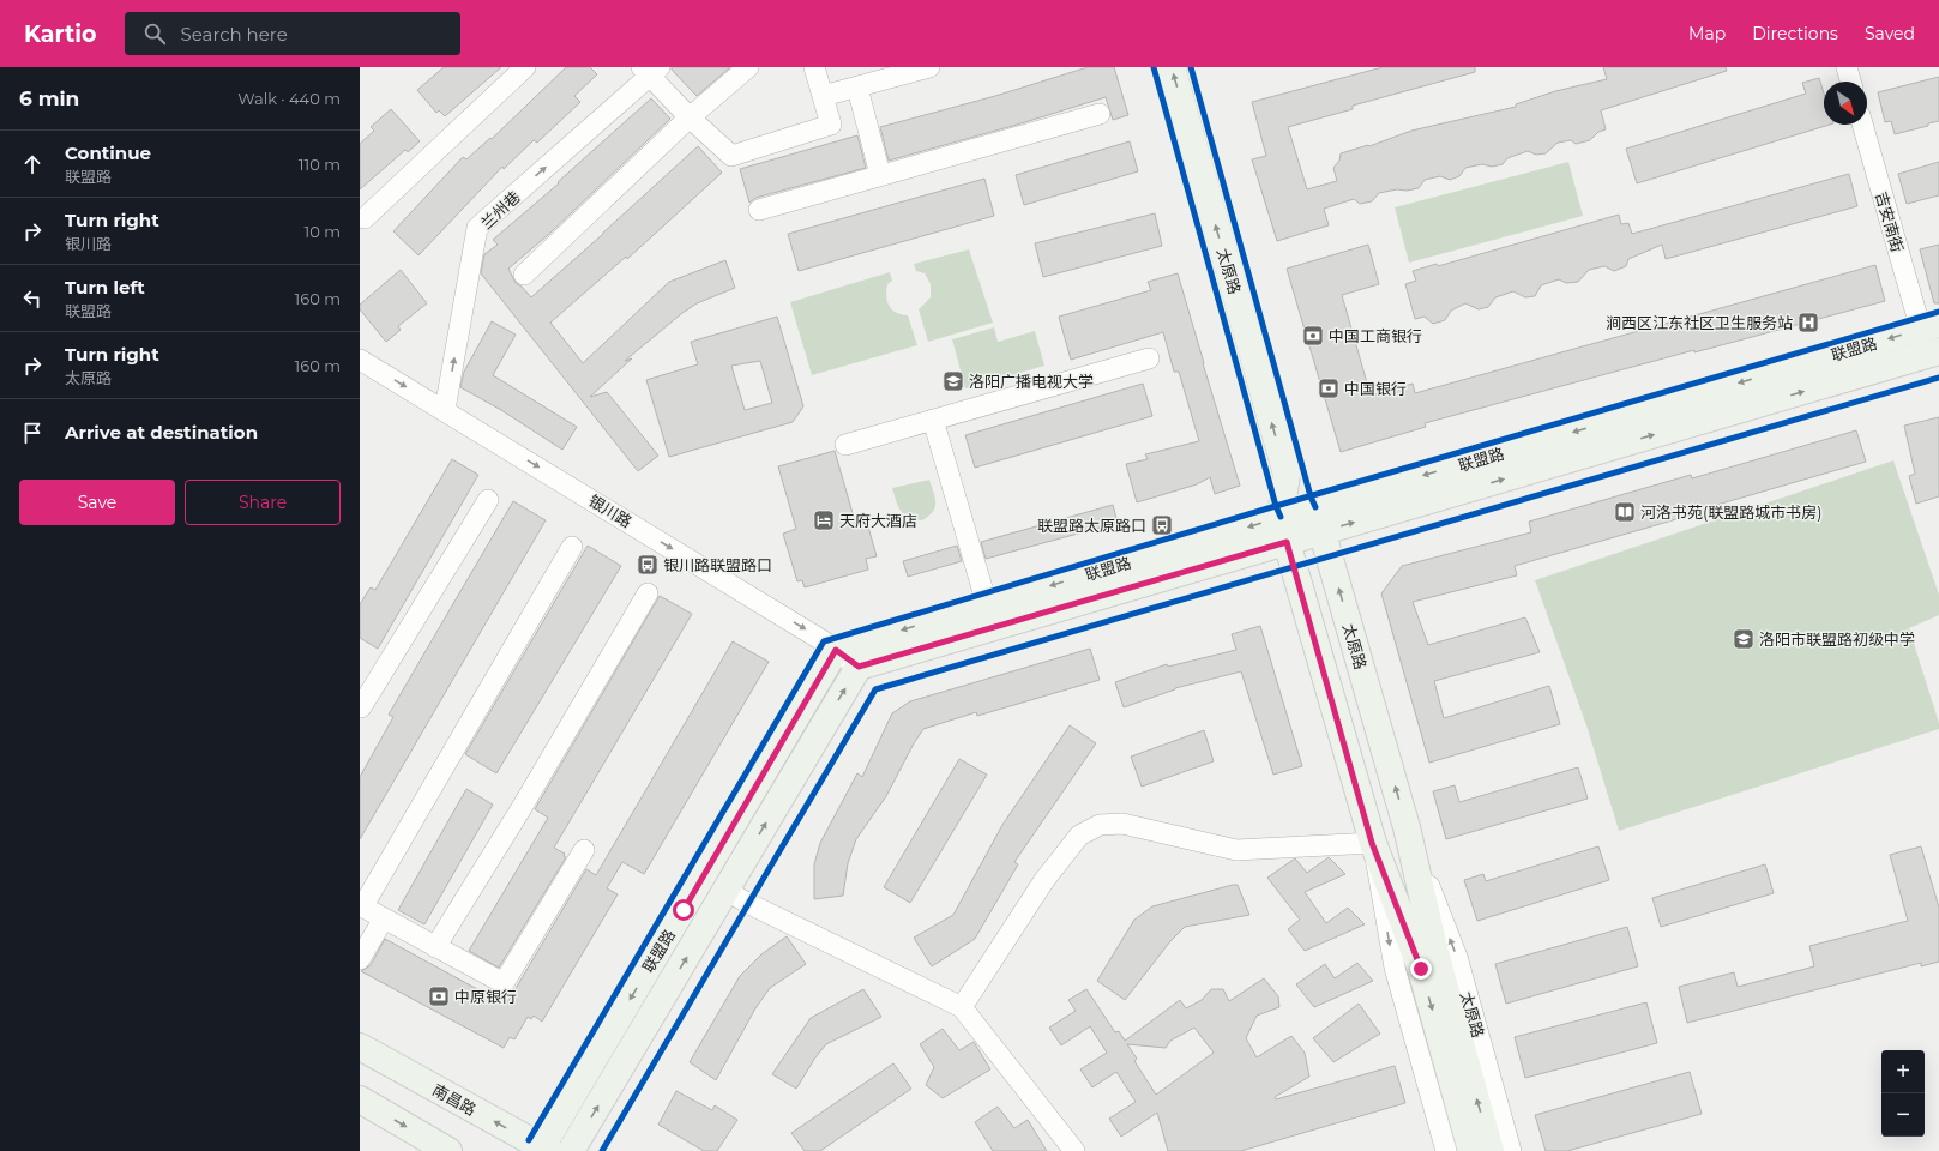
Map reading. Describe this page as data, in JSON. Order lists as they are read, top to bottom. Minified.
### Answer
{"streets":{"main road":["太原路","联盟路","南昌路"],"street":["兰州巷","吉安南街","银川路"]},"crossings":[["兰州巷","银川路"],["吉安南街","联盟路"],["太原路","联盟路"],["联盟路","银川路"],["联盟路","南昌路"]],"one_way":["银川路"],"places":{"hospital":["涧西区江东社区卫生服务站"],"bank":["中国工商银行","中国银行","中原银行"],"school or university":["洛阳广播电视大学","洛阳市联盟路初级中学"],"library":["河洛书苑(联盟路城市书房)"],"hotel":["天府大酒店"],"bus stop":["联盟路太原路口","银川路联盟路口"]},"north":"bottom right","page":{"header":"Kartio","search":"Search here","nav":["Map","Directions","Saved"],"heading":["6 min","Walk · 440 m"],"list":[["Continue","联盟路","110 m"],["Turn right","银川路","10 m"],["Turn left","联盟路","160 m"],["Turn right","太原路","160 m"],"Arrive at destination"],"buttons":["Save","Share"],"map_buttons":["+","−"]}}
